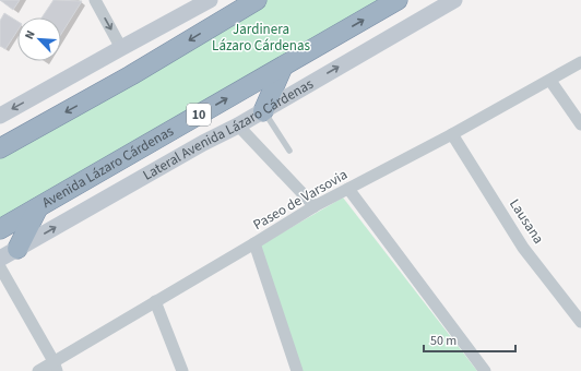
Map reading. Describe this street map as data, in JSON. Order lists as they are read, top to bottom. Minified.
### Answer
{"streets":{"highway":["10","Avenida Lázaro Cárdenas"],"main road":["Lateral Avenida Lázaro Cárdenas"],"street":["Paseo de Varsovia","Lausana"]},"crossings":[["Paseo de Varsovia","Lausana"]],"parks":["Jardinera Lázaro Cárdenas"],"scale_bar":"50 m","north":"top left"}
